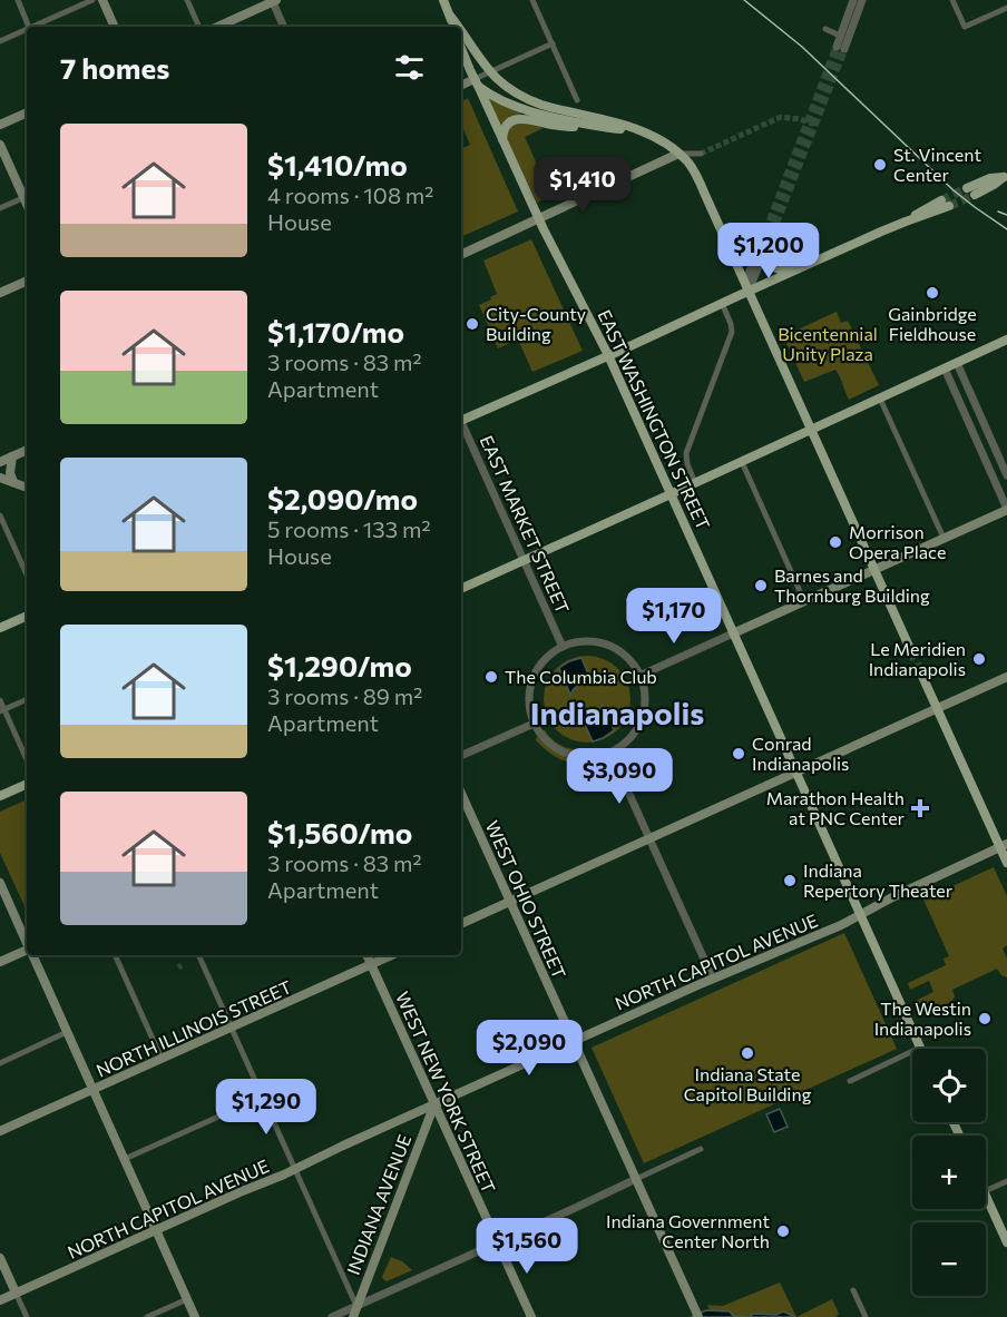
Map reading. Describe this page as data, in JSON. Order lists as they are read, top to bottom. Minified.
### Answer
{"streets":{"main road":["EAST WASHINGTON STREET","WEST OHIO STREET","NORTH CAPITOL AVENUE","NORTH ILLINOIS STREET","WEST NEW YORK STREET","INDIANA AVENUE"],"street":["EAST MARKET STREET"]},"crossings":[["EAST WASHINGTON STREET","NORTH CAPITOL AVENUE"],["WEST OHIO STREET","NORTH CAPITOL AVENUE"],["NORTH CAPITOL AVENUE","WEST NEW YORK STREET"],["NORTH CAPITOL AVENUE","INDIANA AVENUE"],["NORTH ILLINOIS STREET","WEST NEW YORK STREET"],["WEST NEW YORK STREET","INDIANA AVENUE"]],"districts":["Indianapolis"],"parks":["Bicentennial Unity Plaza"],"places":{"other":["St. Vincent Center","Gainbridge Fieldhouse","City-County Building","Morrison Opera Place","Barnes and Thornburg Building","Le Meridien Indianapolis","The Columbia Club","Conrad Indianapolis","Indiana Repertory Theater","The Westin Indianapolis","Indiana State Capitol Building","Indiana Government Center North"],"health":["Marathon Health at PNC Center"]},"page":{"heading":"7 homes","list":[{"name":"$1,410/mo","note":"4 rooms · 108 m² · House"},{"name":"$1,170/mo","note":"3 rooms · 83 m² · Apartment"},{"name":"$2,090/mo","note":"5 rooms · 133 m² · House"},{"name":"$1,290/mo","note":"3 rooms · 89 m² · Apartment"},{"name":"$1,560/mo","note":"3 rooms · 83 m² · Apartment"}],"price":["$1,410","$1,200","$1,170","$3,090","$2,090","$1,290","$1,560"],"map_buttons":["+","−"]}}
